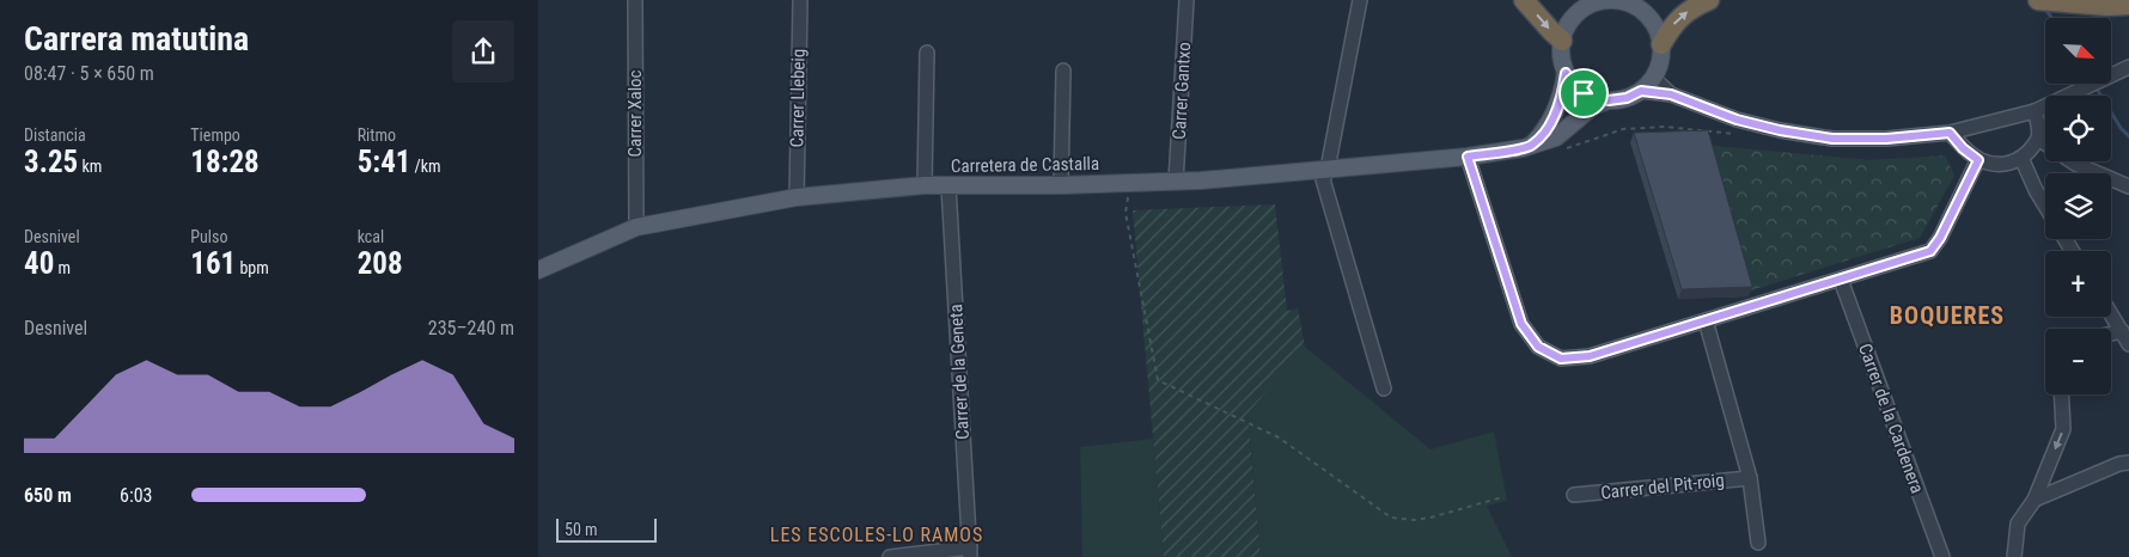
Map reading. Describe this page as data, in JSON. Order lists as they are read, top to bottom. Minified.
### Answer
{"streets":{"main road":["Carretera de Castalla"],"street":["Carrer Gantxo","Carrer Llebeig","Carrer Xaloc","Carrer de la Geneta","Carrer de la Cardenera","Carrer del Pit-roig"]},"crossings":[["Carrer Gantxo","Carretera de Castalla"],["Carrer Llebeig","Carretera de Castalla"],["Carrer Xaloc","Carretera de Castalla"],["Carretera de Castalla","Carrer de la Geneta"]],"districts":["BOQUERES","LES ESCOLES-LO RAMOS"],"scale_bar":"50 m","north":"bottom right","page":{"heading":["Carrera matutina","08:47 · 5 × 650 m"],"map_buttons":["+","−"],"stats":[["Distancia","3.25 km"],["Tiempo","18:28"],["Ritmo","5:41 /km"],["Desnivel","40 m"],["Pulso","161 bpm"],["kcal","208"]],"chart":["Desnivel","235–240 m"],"list":[{"name":"650 m","note":"6:03"}],"scale":"50 m"}}
